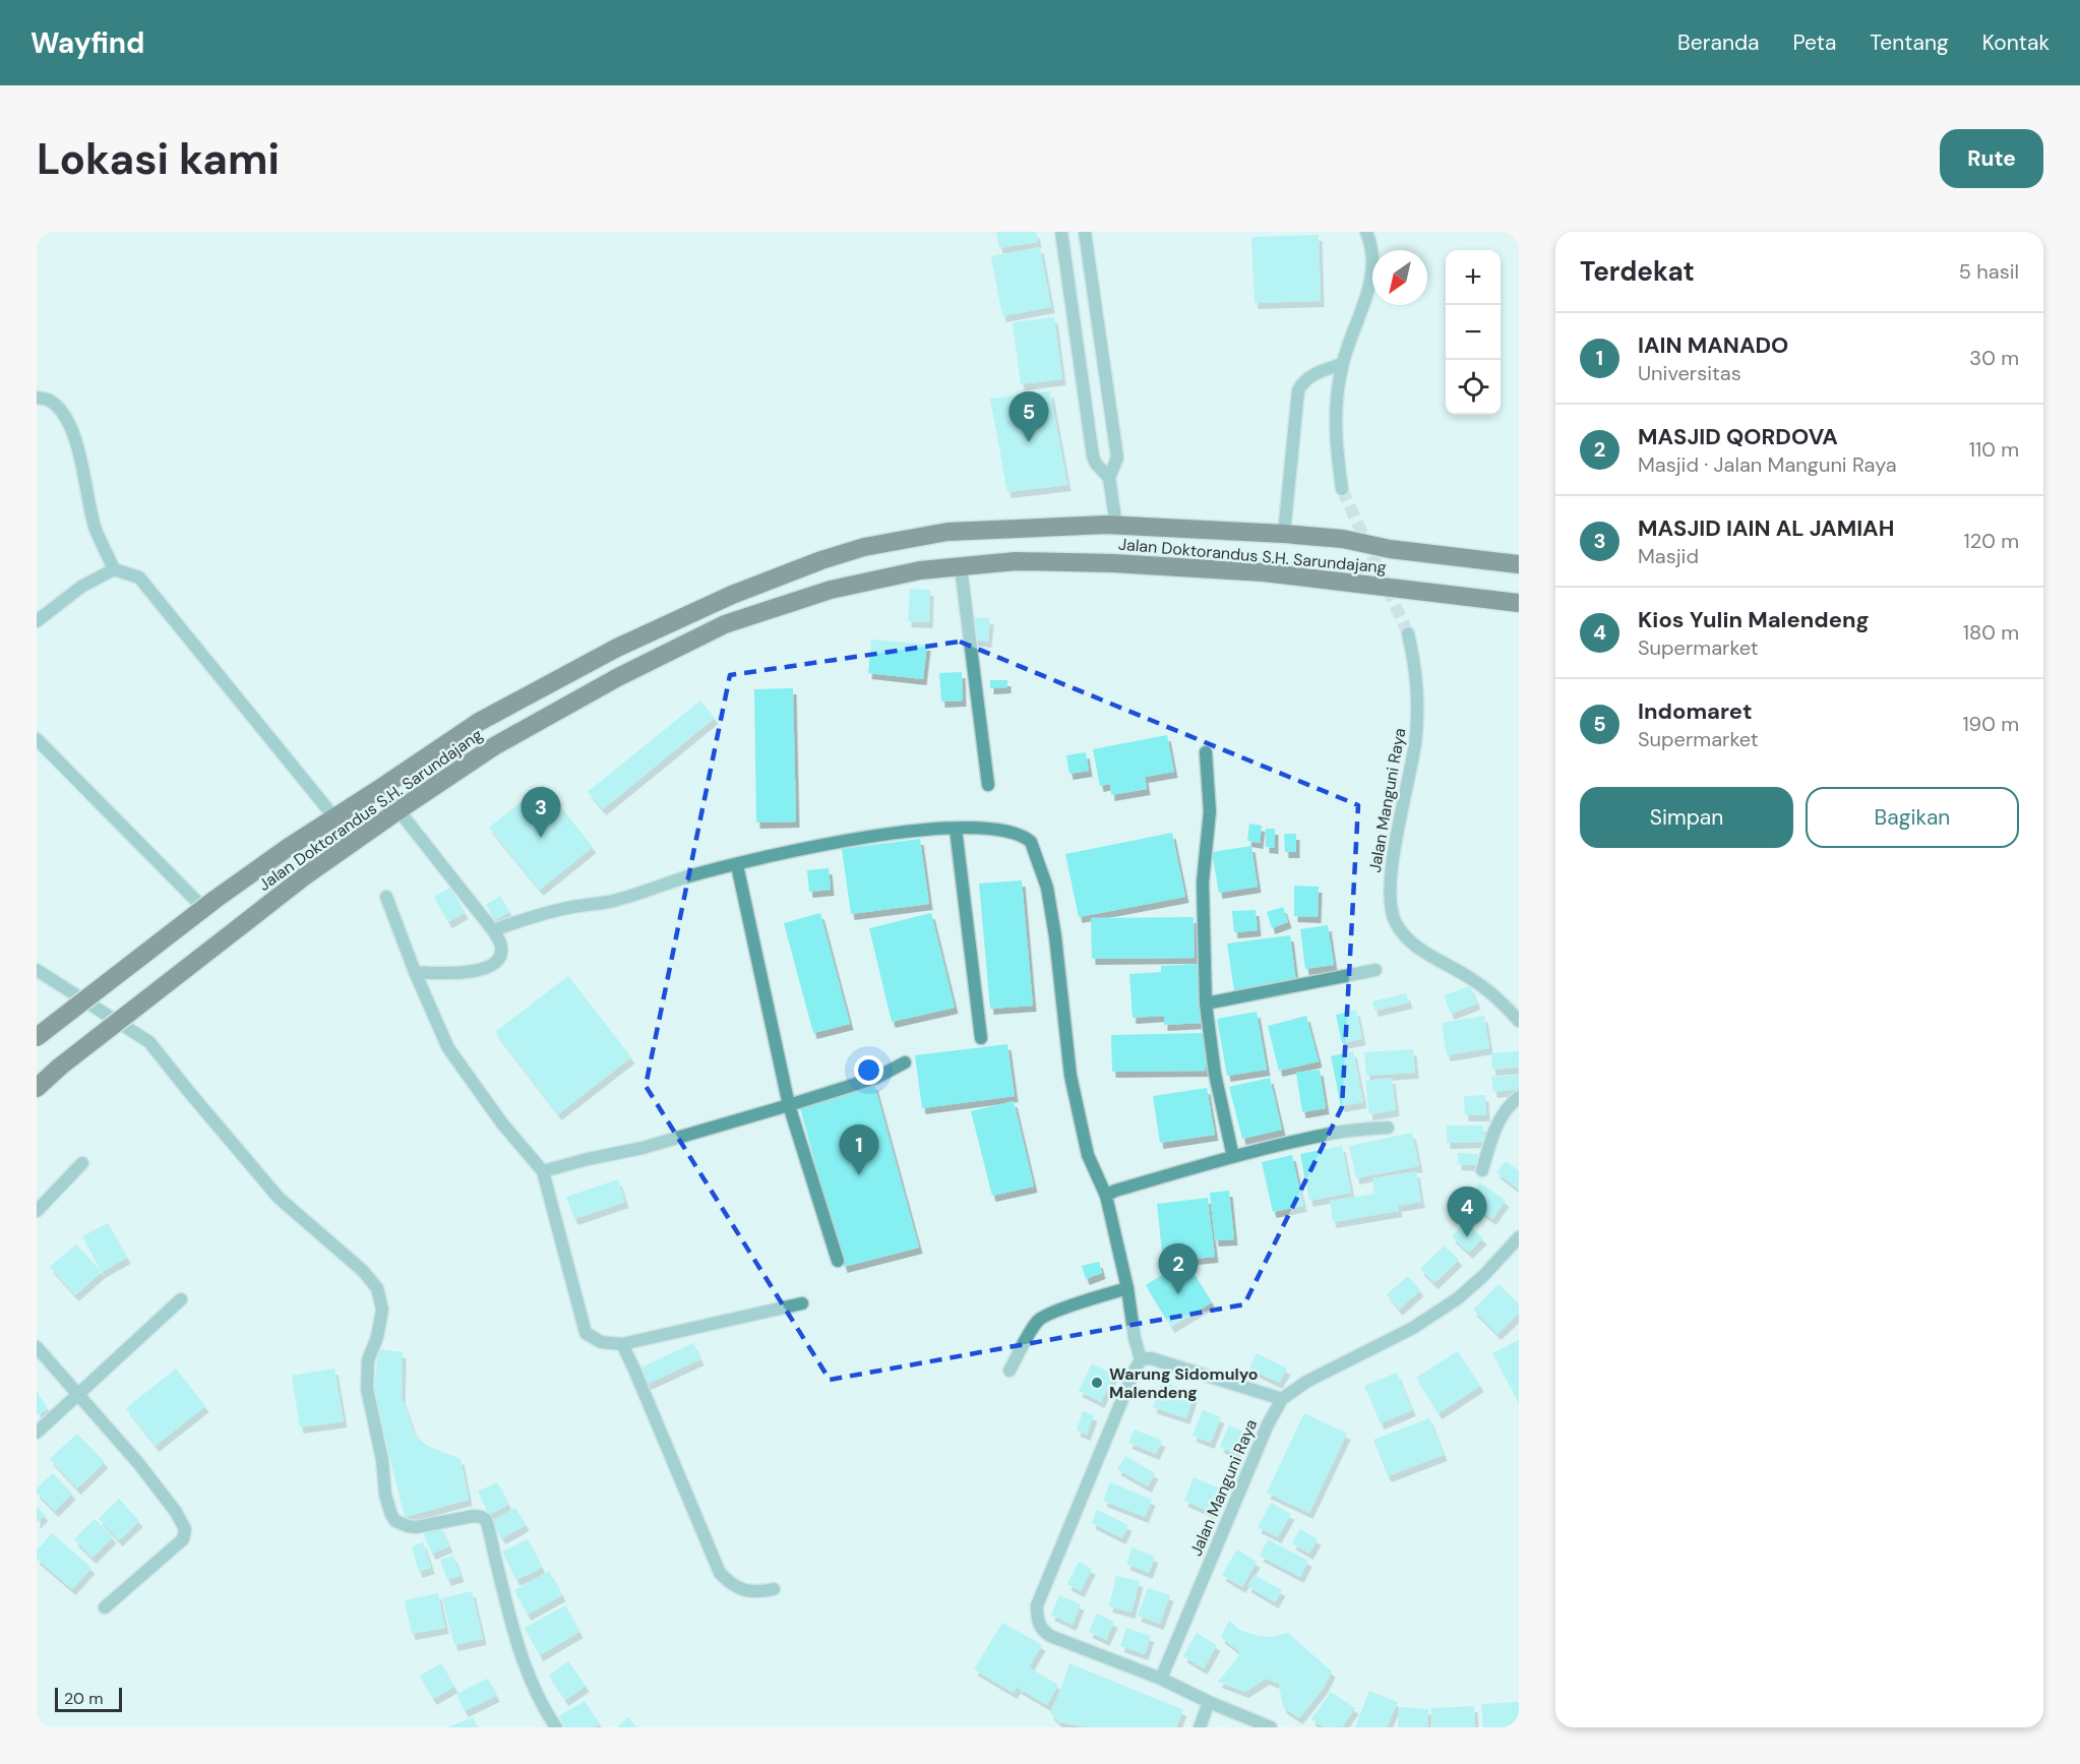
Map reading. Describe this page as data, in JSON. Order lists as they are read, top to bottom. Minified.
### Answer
{"streets":{"highway":["Jalan Doktorandus S.H. Sarundajang"],"street":["Jalan Manguni Raya"]},"places":["Warung Sidomulyo Malendeng"],"scale_bar":"20 m","north":"bottom left","page":{"header":"Wayfind","nav":["Beranda","Peta","Tentang","Kontak"],"buttons":["Rute",["Simpan","Bagikan"]],"title":"Lokasi kami","heading":["Terdekat","5 hasil"],"map_buttons":["+","−"],"list":[{"mark":"1","name":"IAIN MANADO","note":"Universitas","value":"30 m"},{"mark":"2","name":"MASJID QORDOVA","note":"Masjid · Jalan Manguni Raya","value":"110 m"},{"mark":"3","name":"MASJID IAIN AL JAMIAH","note":"Masjid","value":"120 m"},{"mark":"4","name":"Kios Yulin Malendeng","note":"Supermarket","value":"180 m"},{"mark":"5","name":"Indomaret","note":"Supermarket","value":"190 m"}],"pins":["5","3","1","4","2"],"scale":"20 m"}}
